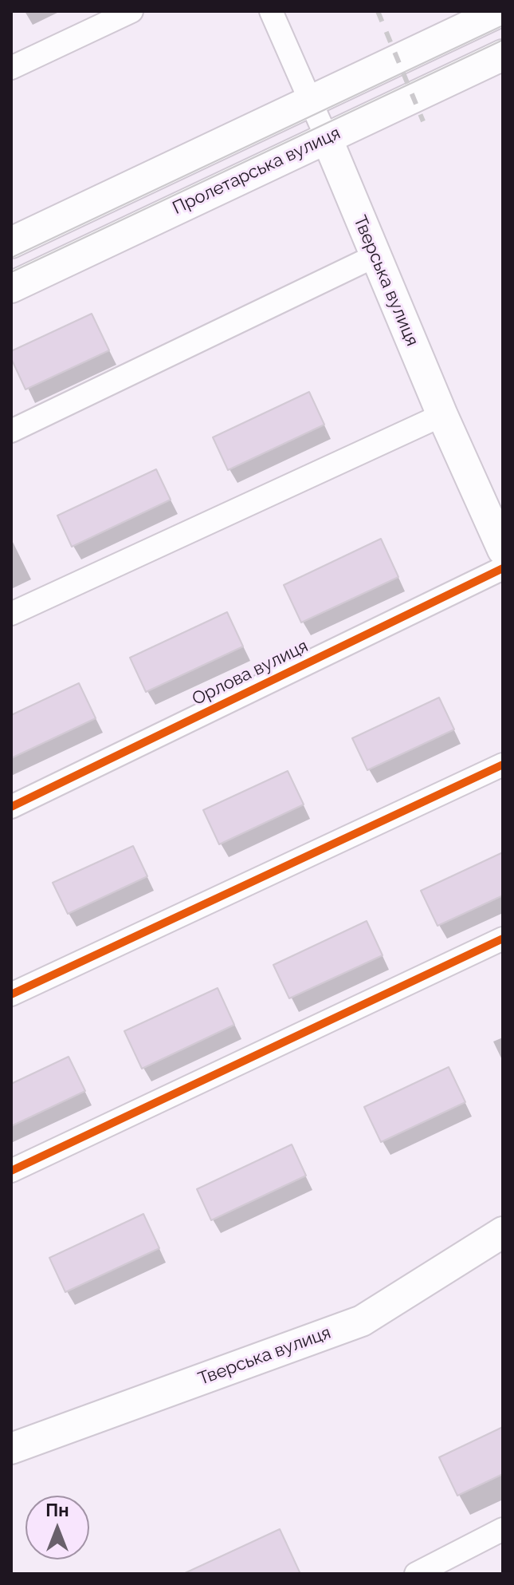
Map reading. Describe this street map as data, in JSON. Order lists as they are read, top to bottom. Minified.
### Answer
{"streets":{"main road":["Пролетарська вулиця","Тверська вулиця"],"street":["Орлова вулиця"]},"crossings":[["Пролетарська вулиця","Тверська вулиця"]],"north":"top"}
